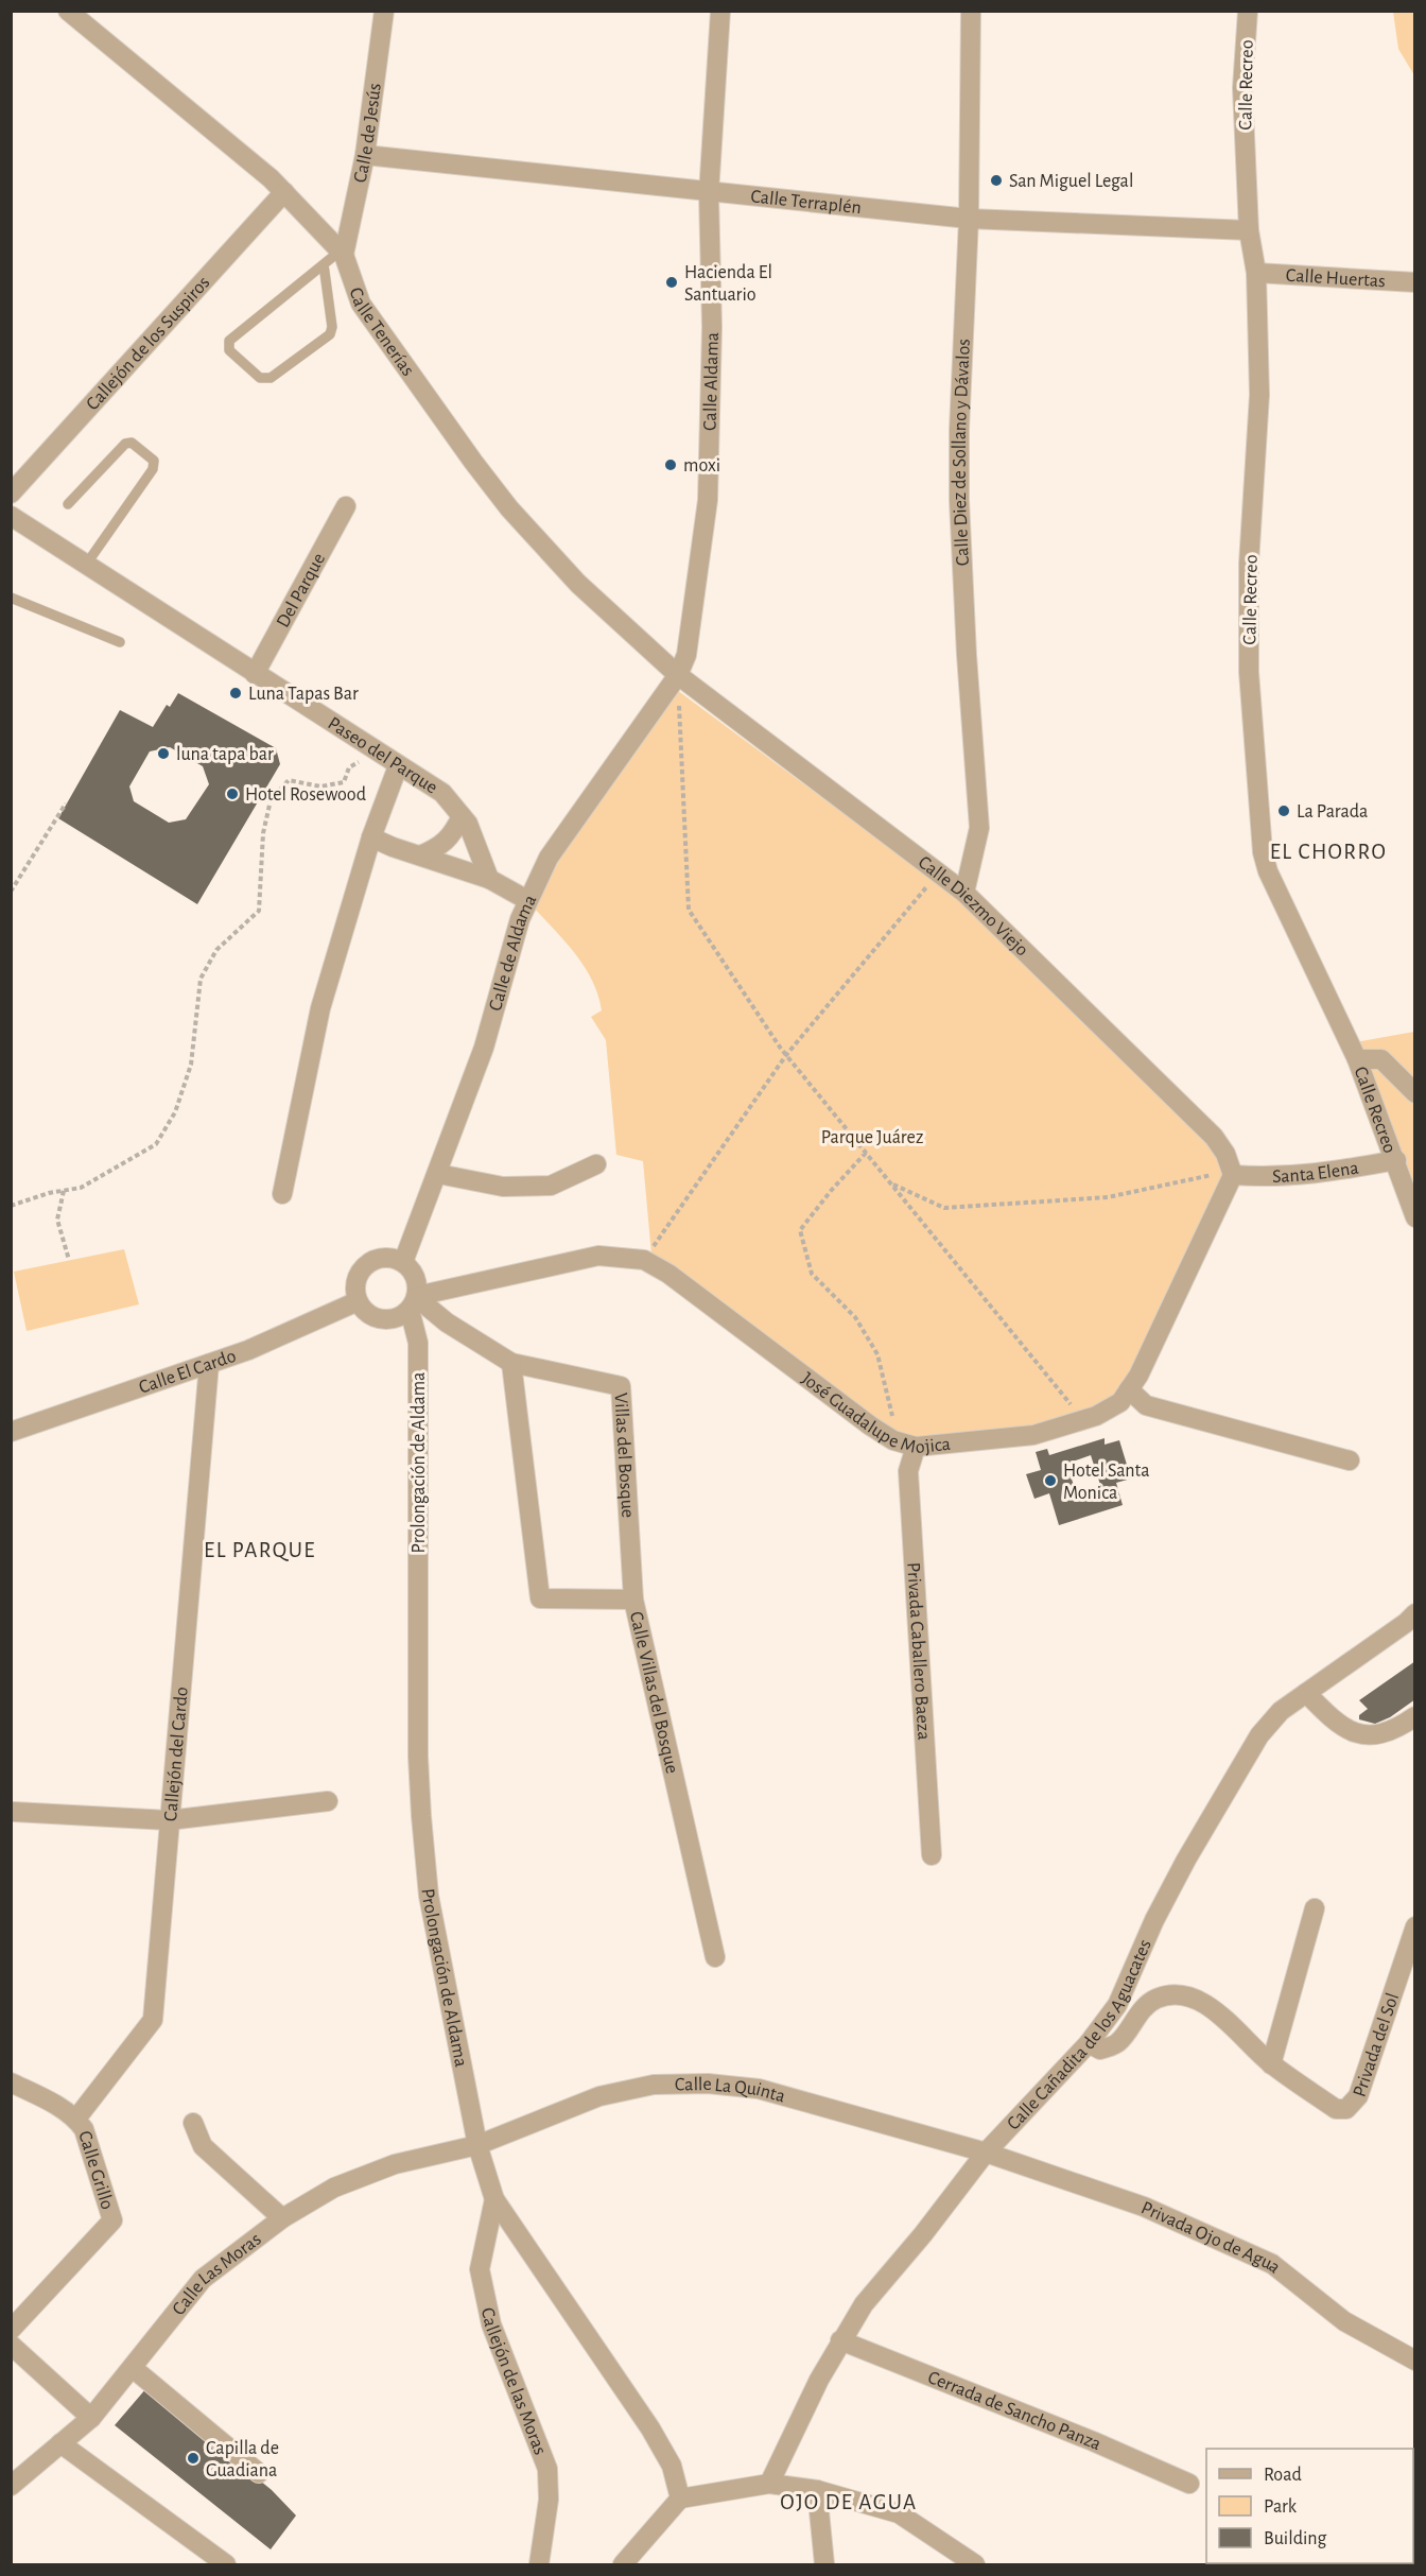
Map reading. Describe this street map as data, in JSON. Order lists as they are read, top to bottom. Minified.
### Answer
{"streets":{"street":["Calle Recreo","Calle de Jesús","Calle Terraplén","Calle Huertas","Calle Tenerías","Callejón de los Suspiros","Calle Aldama","Calle Diez de Sollano y Dávalos","Del Parque","Paseo del Parque","Calle Diezmo Viejo","Calle de Aldama","Santa Elena","Calle El Cardo","José Guadalupe Mojica","Villas del Bosque","Prolongación de Aldama","Privada Caballero Baeza","Calle Villas del Bosque","Callejón del Cardo","Calle Cañadita de los Aguacates","Privada del Sol","Calle La Quinta","Calle Grillo","Privada Ojo de Agua","Calle Las Moras","Callejón de las Moras","Cerrada de Sancho Panza"]},"crossings":[["Calle Recreo","Calle Terraplén"],["Calle Recreo","Calle Huertas"],["Calle Recreo","Santa Elena"],["Calle de Jesús","Calle Terraplén"],["Calle de Jesús","Calle Tenerías"],["Calle Terraplén","Calle Aldama"],["Calle Terraplén","Calle Diez de Sollano y Dávalos"],["Calle Tenerías","Callejón de los Suspiros"],["Calle Tenerías","Calle Aldama"],["Calle Tenerías","Calle Diezmo Viejo"],["Calle Tenerías","Calle de Aldama"],["Calle Aldama","Calle Diezmo Viejo"],["Calle Aldama","Calle de Aldama"],["Calle Diez de Sollano y Dávalos","Calle Diezmo Viejo"],["Del Parque","Paseo del Parque"],["Calle Diezmo Viejo","Calle de Aldama"],["Calle Diezmo Viejo","Santa Elena"],["Calle Diezmo Viejo","José Guadalupe Mojica"],["Calle de Aldama","Calle El Cardo"],["Calle de Aldama","José Guadalupe Mojica"],["Calle de Aldama","Prolongación de Aldama"],["Santa Elena","José Guadalupe Mojica"],["Calle El Cardo","José Guadalupe Mojica"],["Calle El Cardo","Prolongación de Aldama"],["Calle El Cardo","Callejón del Cardo"],["José Guadalupe Mojica","Prolongación de Aldama"],["José Guadalupe Mojica","Privada Caballero Baeza"],["Villas del Bosque","Calle Villas del Bosque"],["Prolongación de Aldama","Calle La Quinta"],["Prolongación de Aldama","Calle Las Moras"],["Prolongación de Aldama","Callejón de las Moras"],["Callejón del Cardo","Calle Grillo"],["Calle Cañadita de los Aguacates","Privada del Sol"],["Calle Cañadita de los Aguacates","Calle La Quinta"],["Calle Cañadita de los Aguacates","Privada Ojo de Agua"],["Calle Cañadita de los Aguacates","Cerrada de Sancho Panza"],["Calle La Quinta","Privada Ojo de Agua"],["Calle La Quinta","Calle Las Moras"]],"districts":["EL CHORRO","EL PARQUE","OJO DE AGUA"],"parks":["Parque Juárez"],"places":["San Miguel Legal","Hacienda El Santuario","moxi","Luna Tapas Bar","luna tapa bar","Hotel Rosewood","La Parada","Hotel Santa Monica","Capilla de Guadiana"],"legend":["Road","Park","Building"]}
